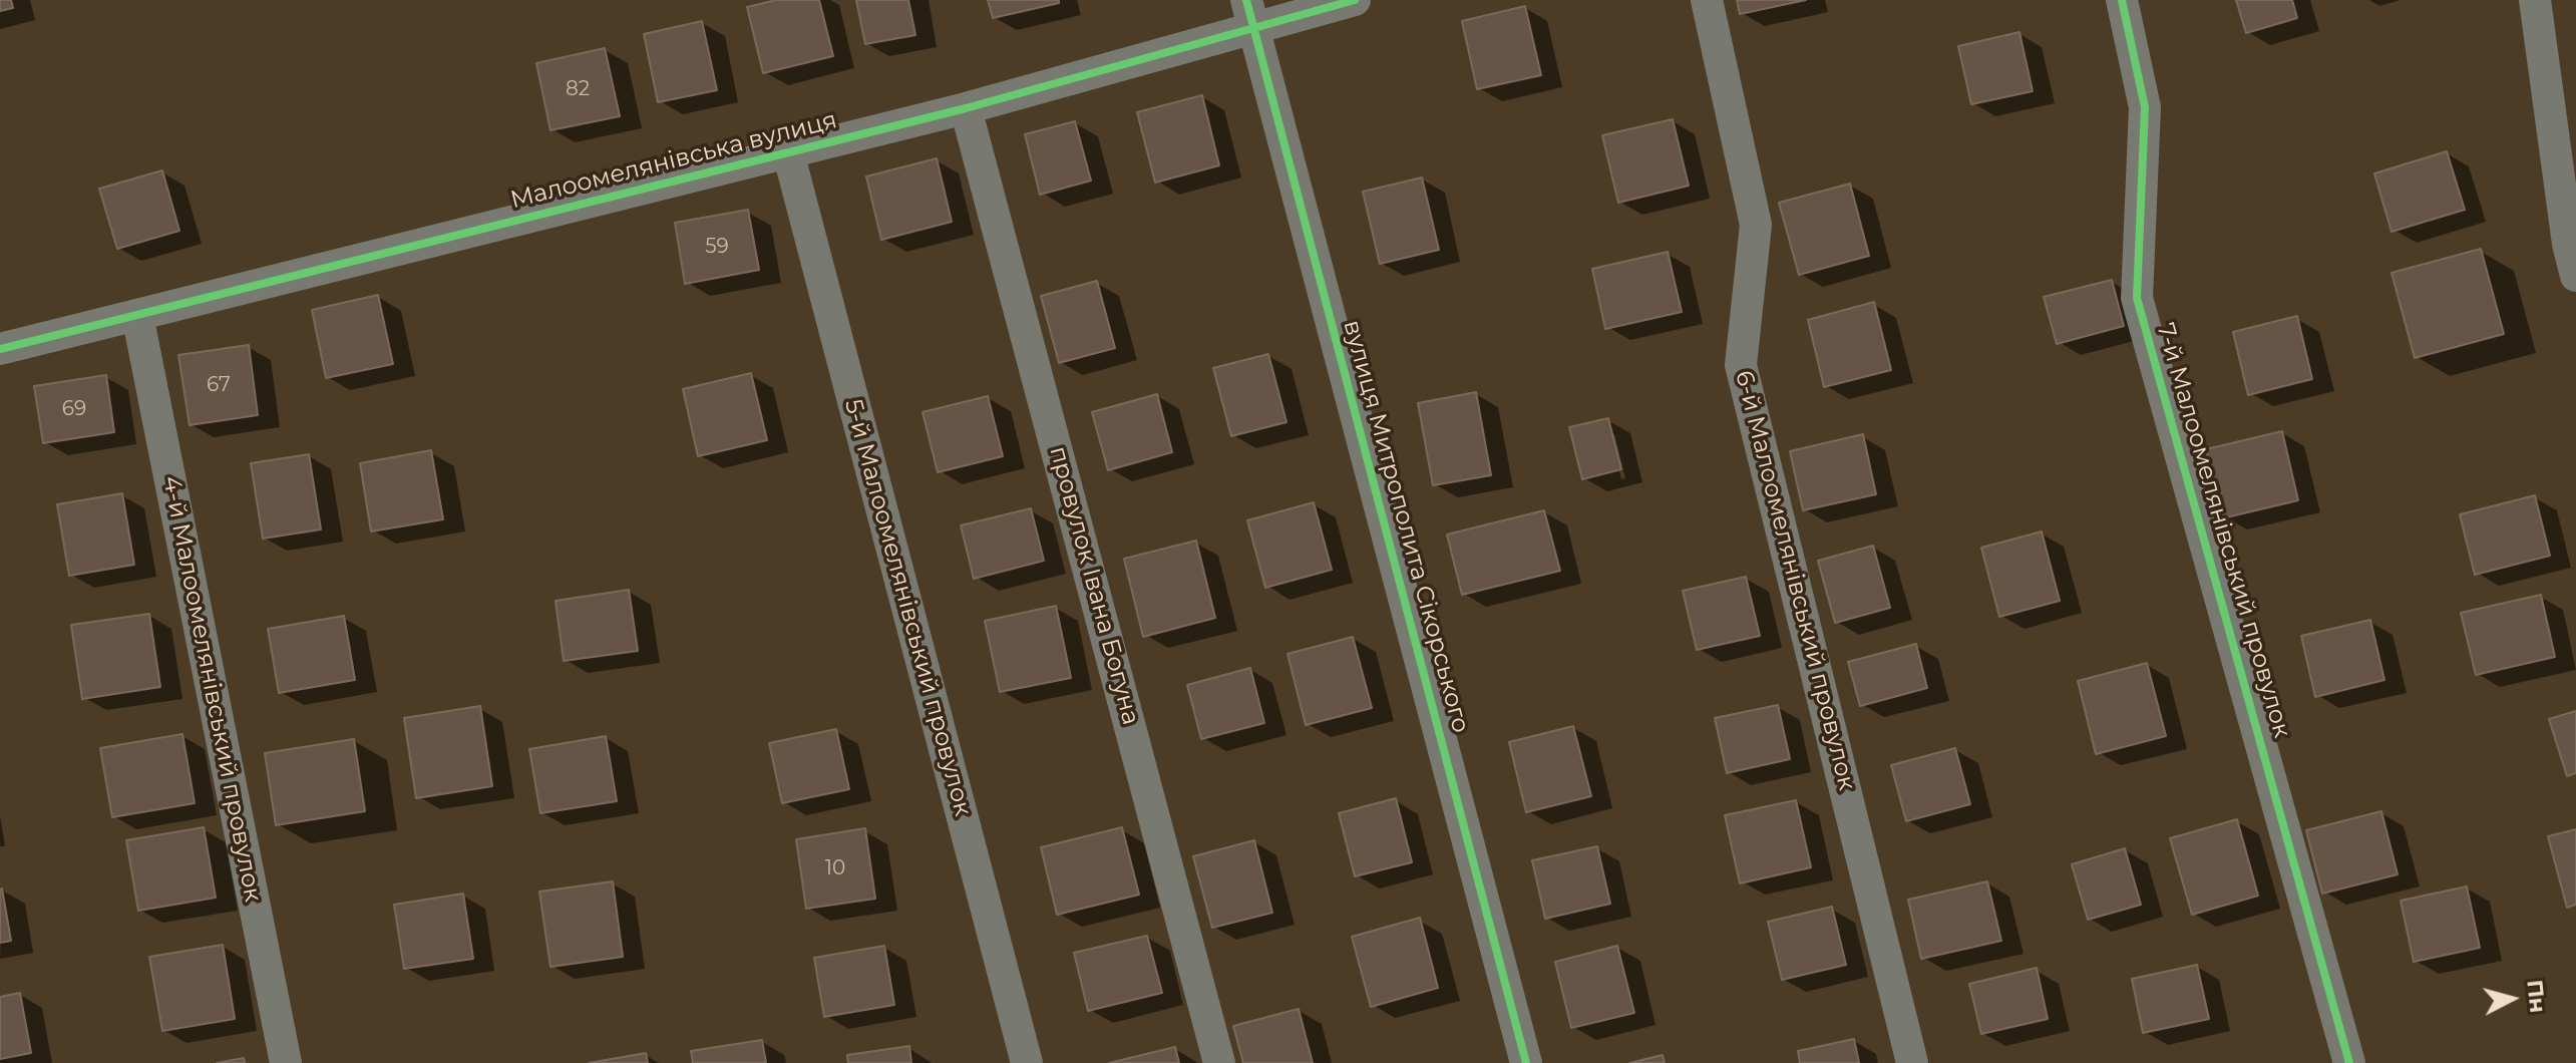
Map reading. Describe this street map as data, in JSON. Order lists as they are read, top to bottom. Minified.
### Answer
{"streets":{"street":["Малоомелянівська вулиця","вулиця Митрополита Сікорського","7-й Малоомелянівський провулок","6-й Малоомелянівський провулок","провулок Івана Богуна","5-й Малоомелянівський провулок","4-й Малоомелянівський провулок"]},"crossings":[["Малоомелянівська вулиця","вулиця Митрополита Сікорського"],["Малоомелянівська вулиця","провулок Івана Богуна"],["Малоомелянівська вулиця","5-й Малоомелянівський провулок"],["Малоомелянівська вулиця","4-й Малоомелянівський провулок"]],"house_numbers":["82","59","67","69","10"],"north":"right"}
